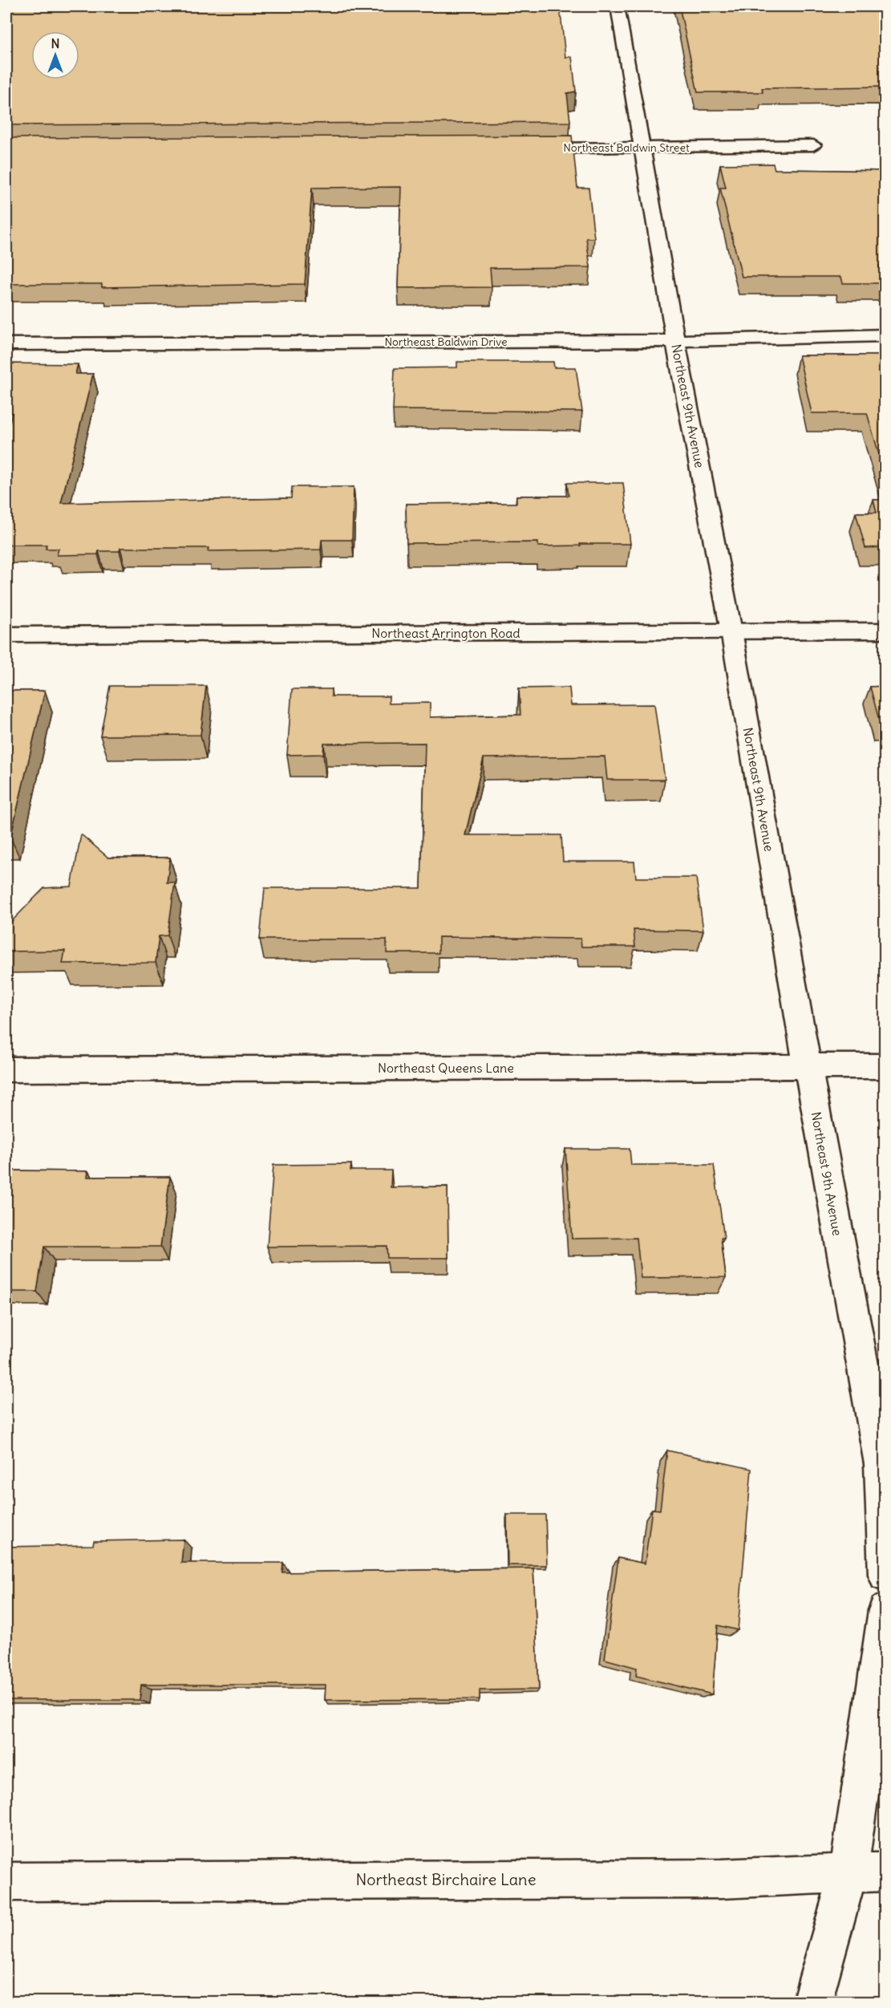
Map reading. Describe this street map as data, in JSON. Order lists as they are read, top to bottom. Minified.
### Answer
{"streets":{"street":["Northeast Baldwin Street","Northeast Baldwin Drive","Northeast 9th Avenue","Northeast Arrington Road","Northeast Queens Lane","Northeast Birchaire Lane"]},"crossings":[["Northeast Baldwin Street","Northeast 9th Avenue"],["Northeast Baldwin Drive","Northeast 9th Avenue"],["Northeast 9th Avenue","Northeast Arrington Road"],["Northeast 9th Avenue","Northeast Queens Lane"]],"north":"top"}
